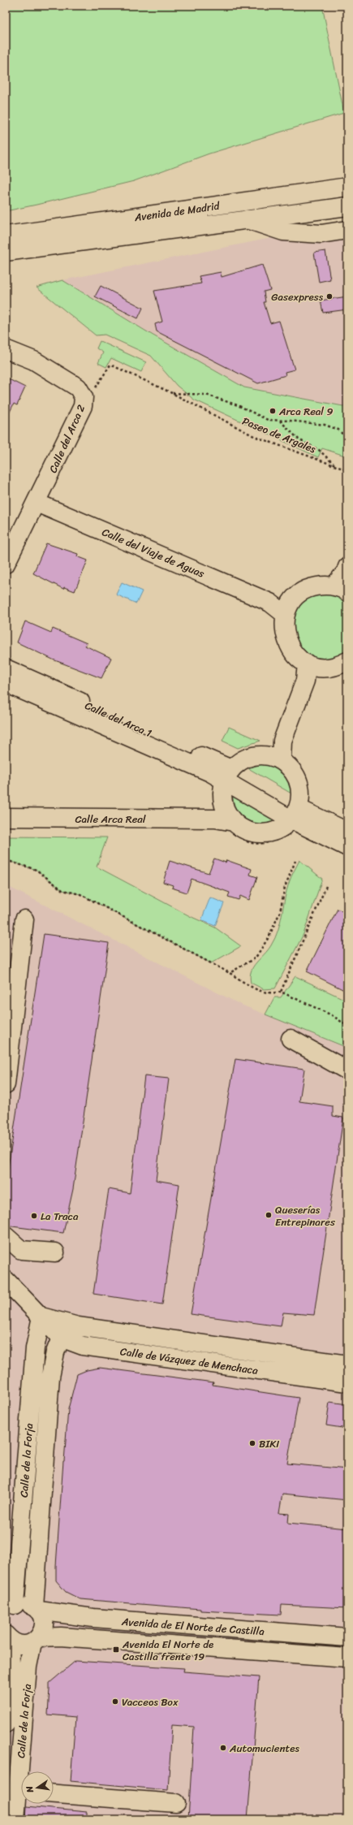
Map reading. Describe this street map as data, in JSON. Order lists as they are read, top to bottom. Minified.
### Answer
{"streets":{"street":["Avenida de Madrid","Calle del Arca 2","Calle del Viaje de Aguas","Calle del Arca 1","Calle Arca Real","Calle de Vázquez de Menchaca","Calle de la Forja","Avenida de El Norte de Castilla"],"path":["Paseo de Argales"]},"crossings":[["Paseo de Argales","Calle del Arca 2"],["Calle del Arca 2","Calle del Viaje de Aguas"],["Calle de Vázquez de Menchaca","Calle de la Forja"],["Calle de la Forja","Avenida de El Norte de Castilla"]],"places":{"other":["Gasexpress","Arca Real 9","Queserías Entrepinares","La Traca","BIKI","Vacceos Box","Automucientes"],"transit":["Avenida El Norte de Castilla frente 19"]},"north":"left"}
